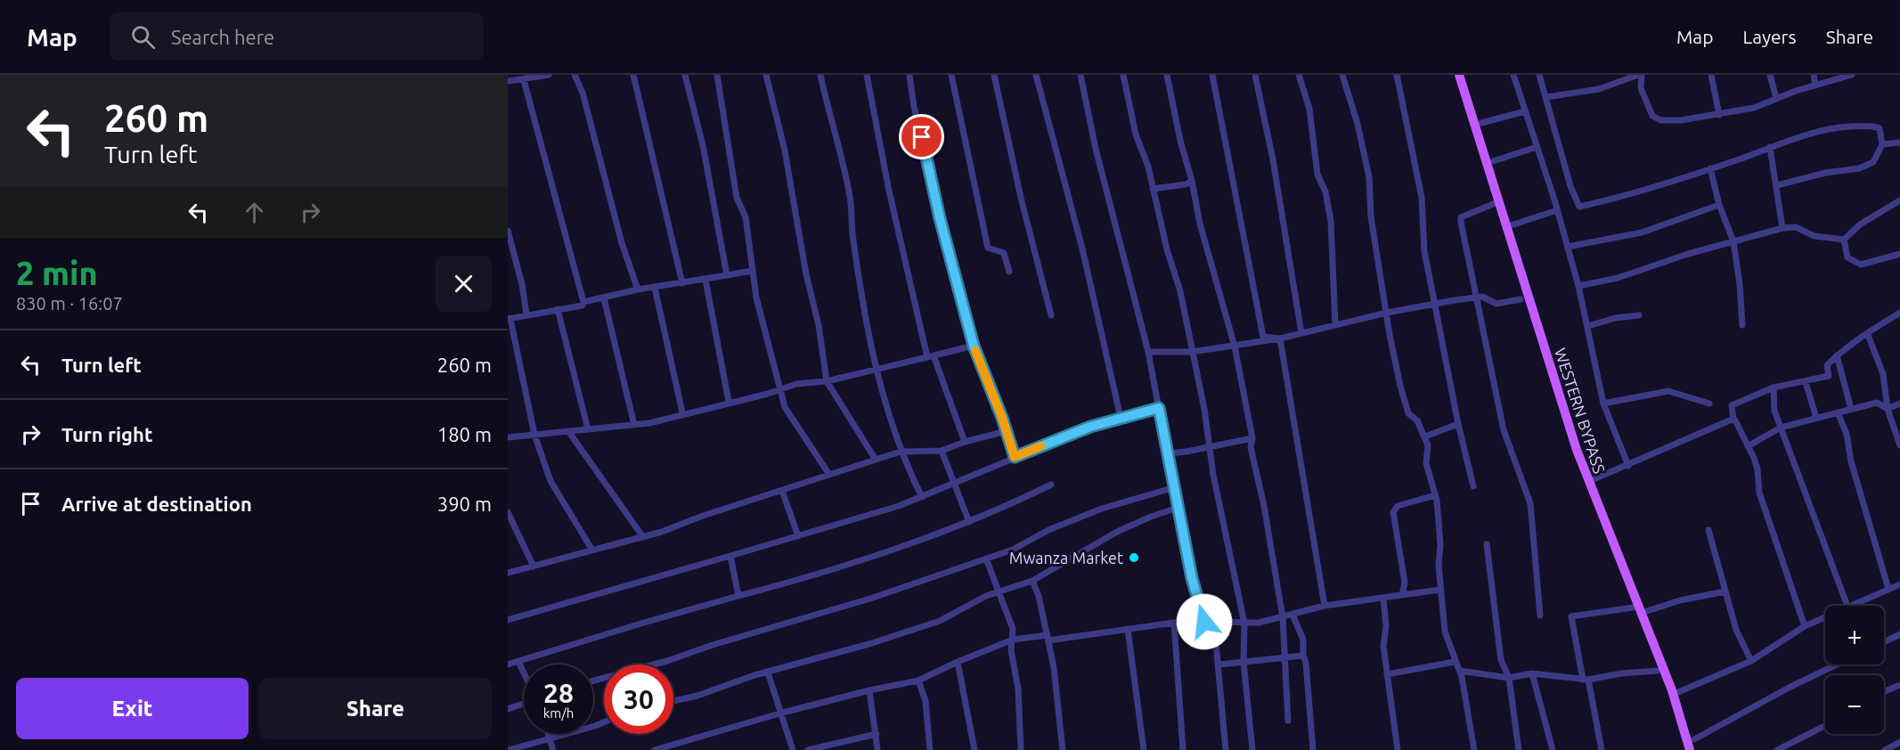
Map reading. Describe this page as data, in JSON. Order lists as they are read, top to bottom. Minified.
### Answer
{"streets":{"main road":["WESTERN BYPASS"]},"places":["Mwanza Market"],"page":{"header":"Map","search":"Search here","nav":["Map","Layers","Share"],"turn":["260 m","Turn left"],"heading":["2 min","830 m · 16:07"],"list":[{"name":"Turn left","value":"260 m"},{"name":"Turn right","value":"180 m"},{"name":"Arrive at destination","value":"390 m"}],"map_buttons":["+","−"],"speed":"28 km/h","limit":"30","buttons":["Exit","Share"]}}
